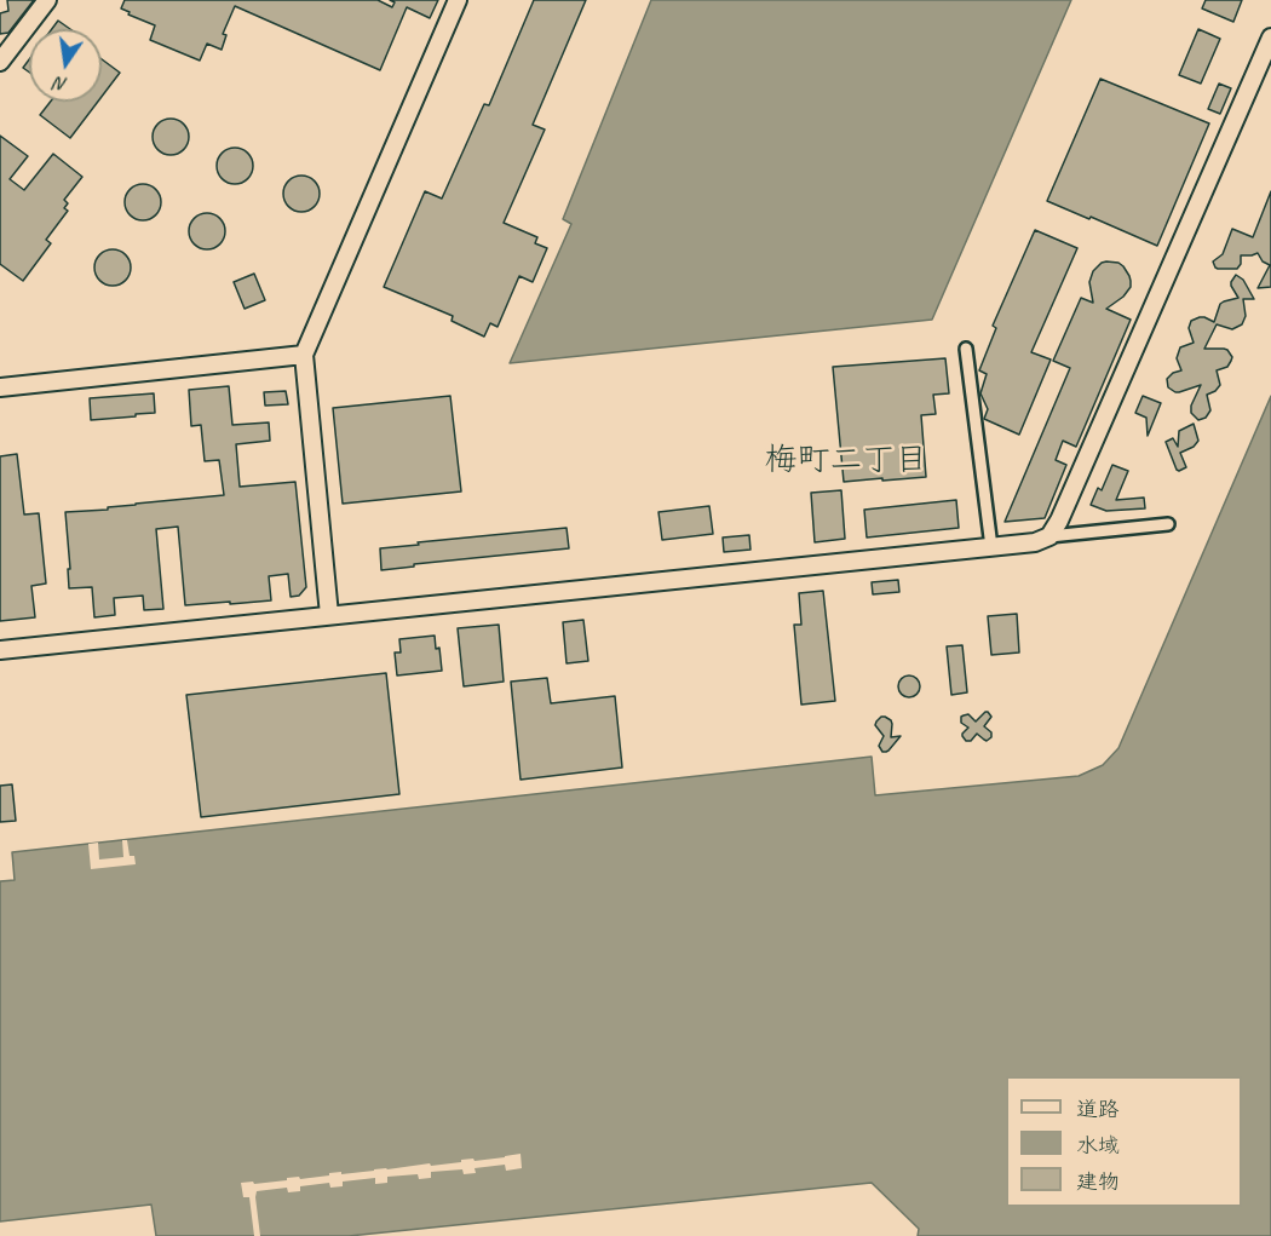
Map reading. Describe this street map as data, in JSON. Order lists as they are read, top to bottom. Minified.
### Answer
{"districts":["梅町二丁目"],"legend":["道路","水域","建物"],"north":"bottom"}
